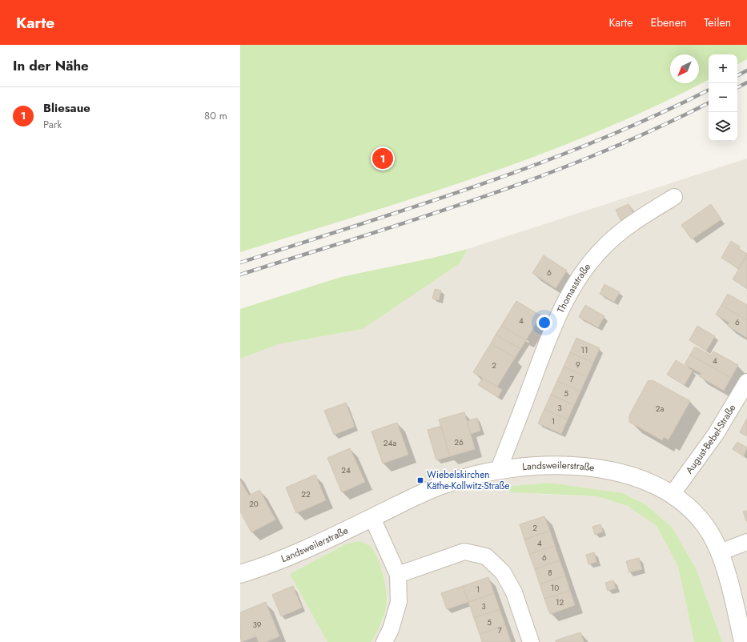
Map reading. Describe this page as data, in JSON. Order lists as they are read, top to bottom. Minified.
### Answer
{"streets":{"street":["Thomasstraße","August-Bebel-Straße","Landsweilerstraße"]},"crossings":[["Thomasstraße","Landsweilerstraße"],["August-Bebel-Straße","Landsweilerstraße"]],"places":{"transit":["Wiebelskirchen Käthe-Kollwitz-Straße"]},"house_numbers":["6","4","6","11","4","9","2","7","5","3","2a","1","26","24a","24","22","20","2","4","6","8","10","1","12","3","5","39","7"],"north":"bottom left","page":{"header":"Karte","nav":["Karte","Ebenen","Teilen"],"heading":"In der Nähe","map_buttons":["+","−"],"list":[{"mark":"1","name":"Bliesaue","note":"Park","value":"80 m"}],"pins":"1"}}
